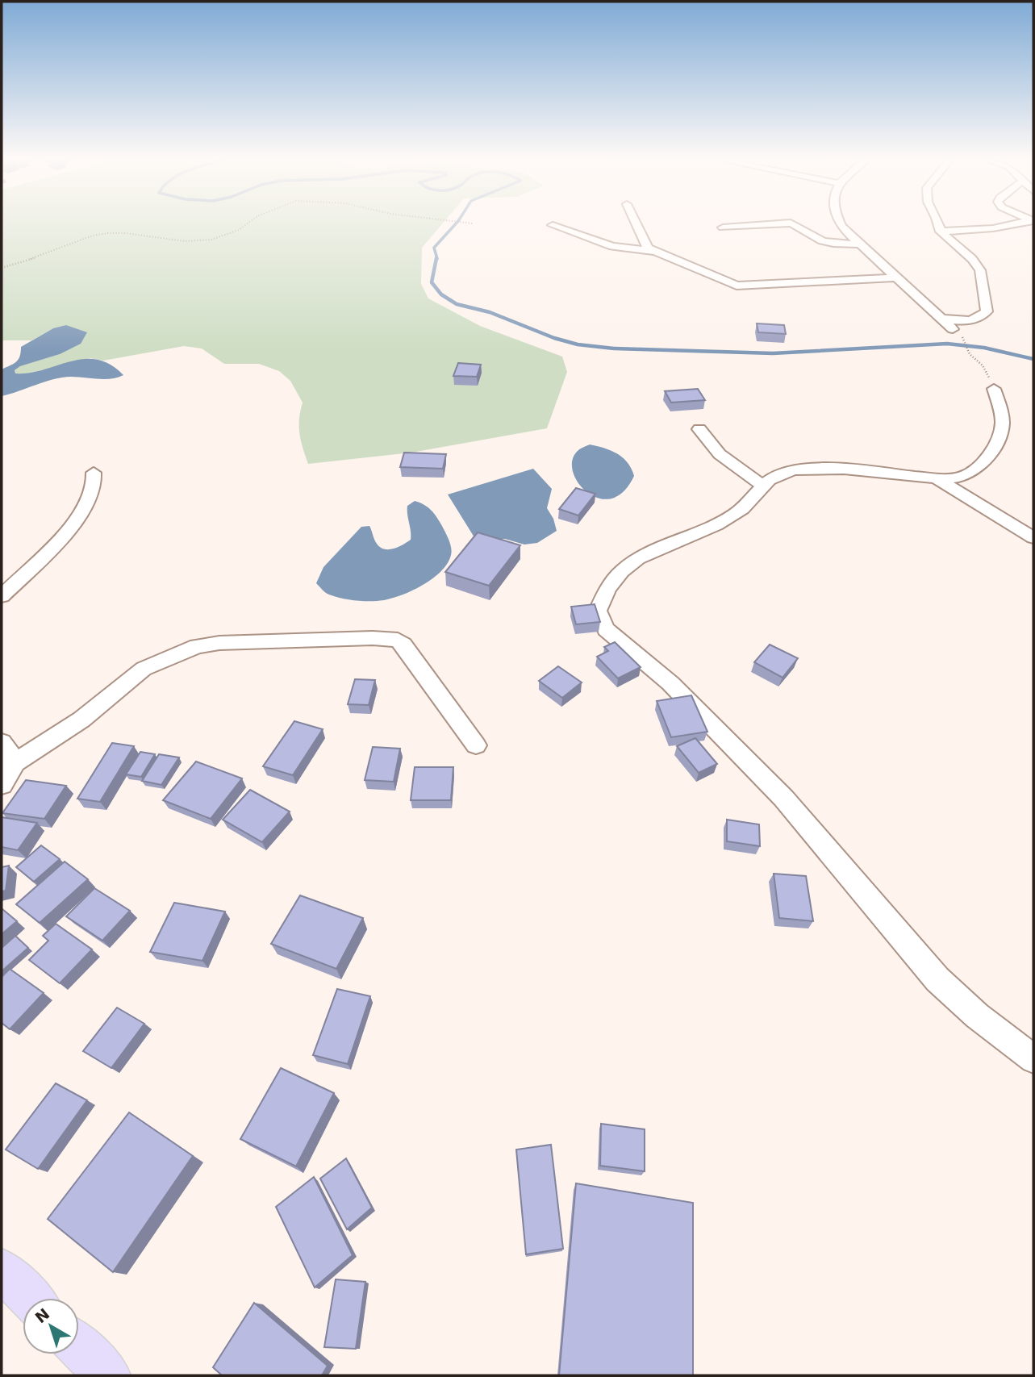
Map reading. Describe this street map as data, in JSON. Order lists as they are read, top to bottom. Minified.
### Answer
{"north":"top left"}
